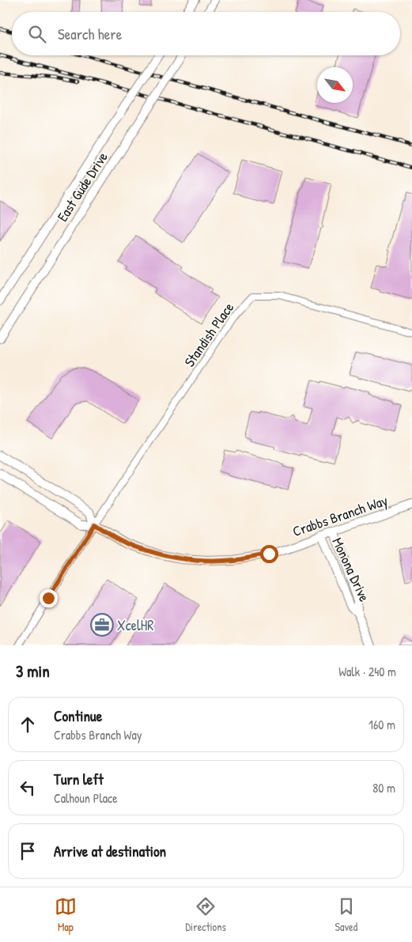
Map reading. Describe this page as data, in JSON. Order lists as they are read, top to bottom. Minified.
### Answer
{"streets":{"street":["East Gude Drive","Standish Place","Crabbs Branch Way","Monona Drive"]},"crossings":[["Standish Place","Crabbs Branch Way"],["Crabbs Branch Way","Monona Drive"]],"places":{"office":["XcelHR"]},"north":"bottom right","page":{"search":"Search here","heading":["3 min","Walk · 240 m"],"list":[["Continue","Crabbs Branch Way","160 m"],["Turn left","Calhoun Place","80 m"],"Arrive at destination"],"nav":["Map","Directions","Saved"]}}
